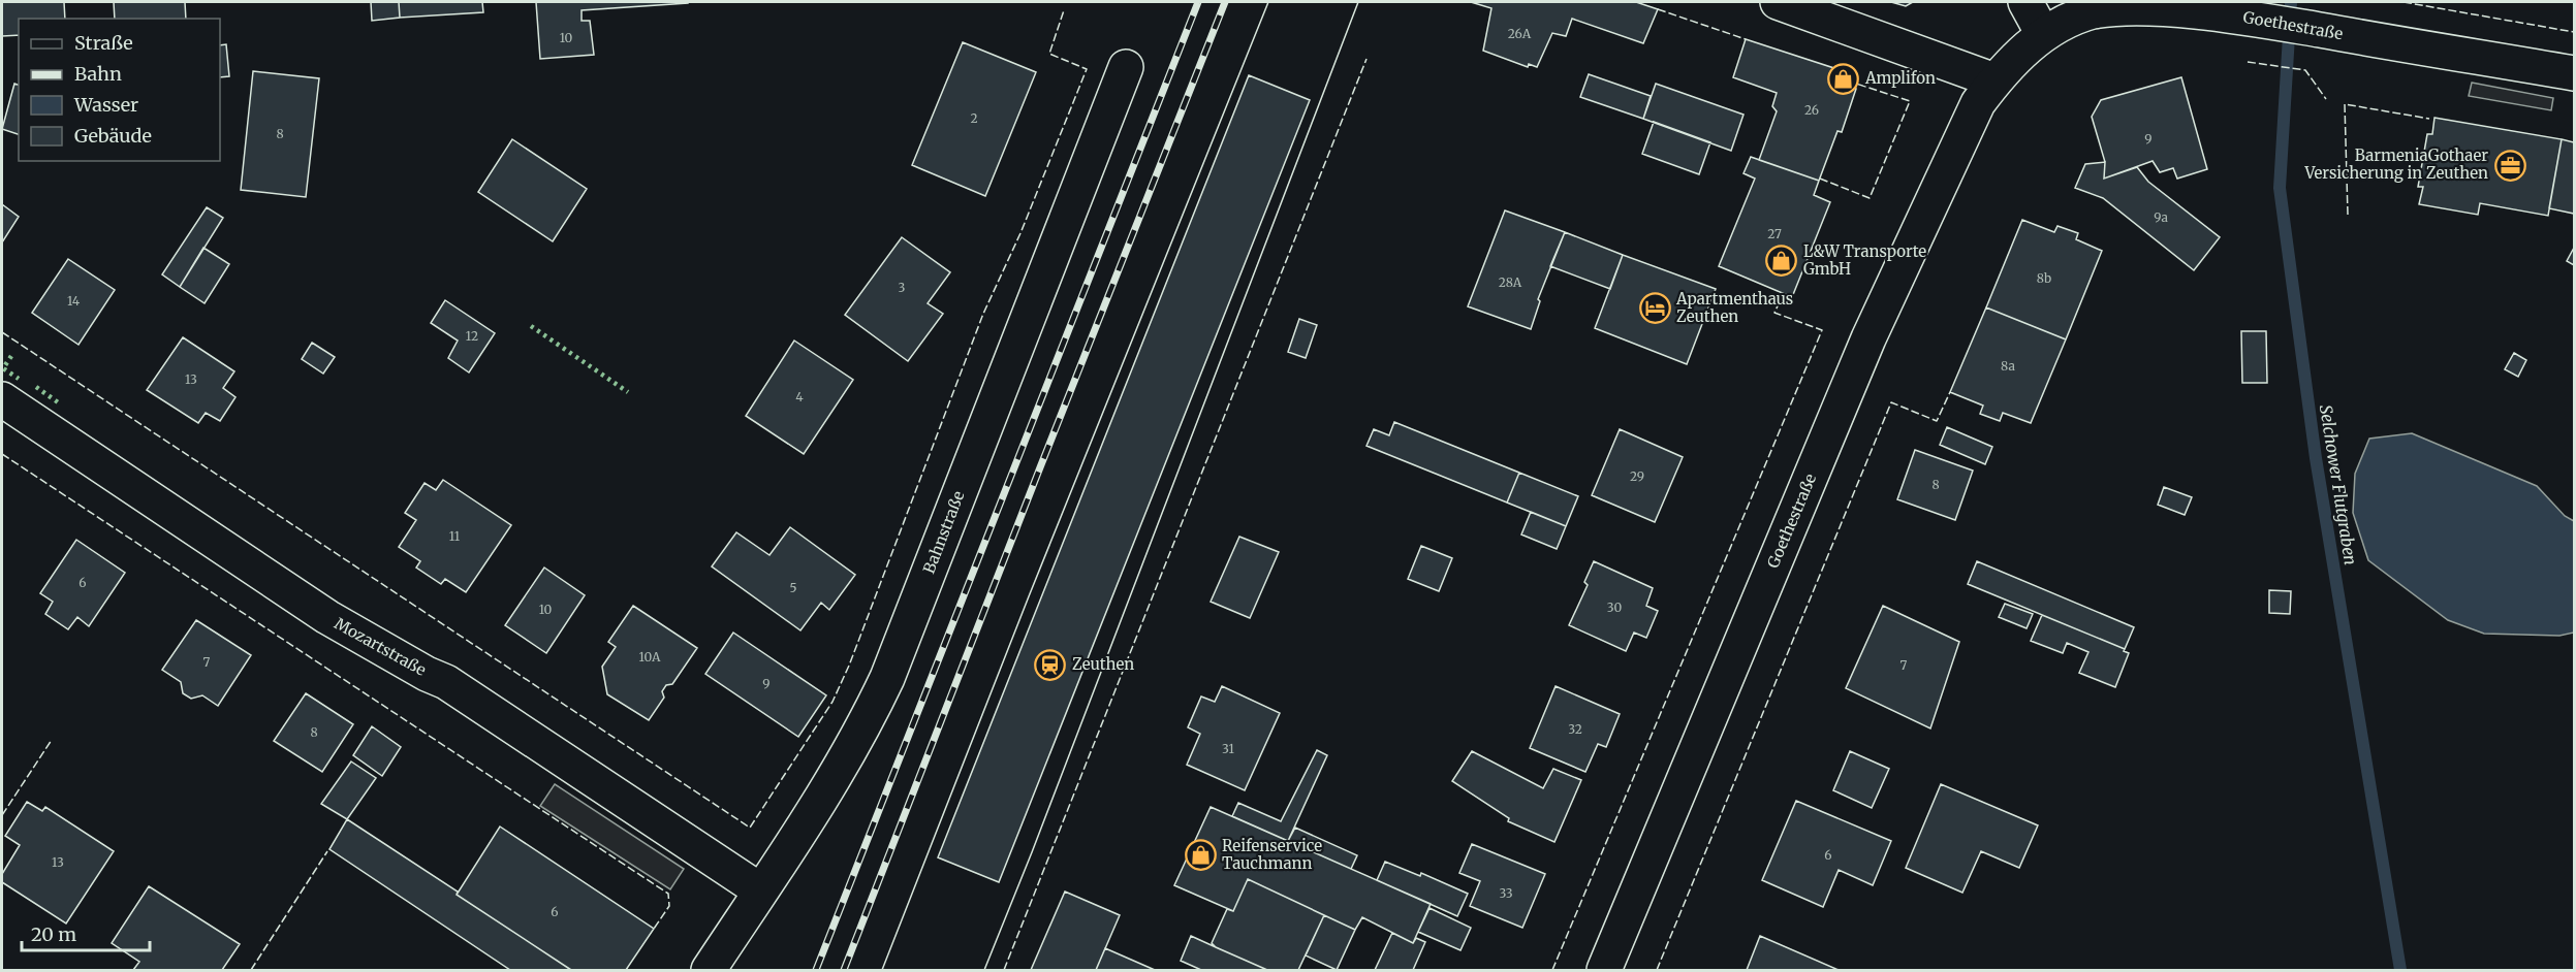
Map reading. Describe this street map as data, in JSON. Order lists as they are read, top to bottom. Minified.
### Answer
{"streets":{"street":["Goethestraße","Bahnstraße","Mozartstraße"]},"crossings":[["Bahnstraße","Mozartstraße"]],"water":["Selchower Flutgraben"],"places":{"shop":["Amplifon","L&W Transporte GmbH","Reifenservice Tauchmann"],"office":["BarmeniaGothaer Versicherung in Zeuthen"],"hotel":["Apartmenthaus Zeuthen"],"station":["Zeuthen"]},"house_numbers":["26A","10","26","2","8","9","9a","27","8b","28A","3","14","12","8a","13","4","29","8","11","6","5","30","10","10A","7","7","9","32","8","31","6","13","33","6"],"legend":["Straße","Bahn","Wasser","Gebäude"],"scale_bar":"20 m"}
